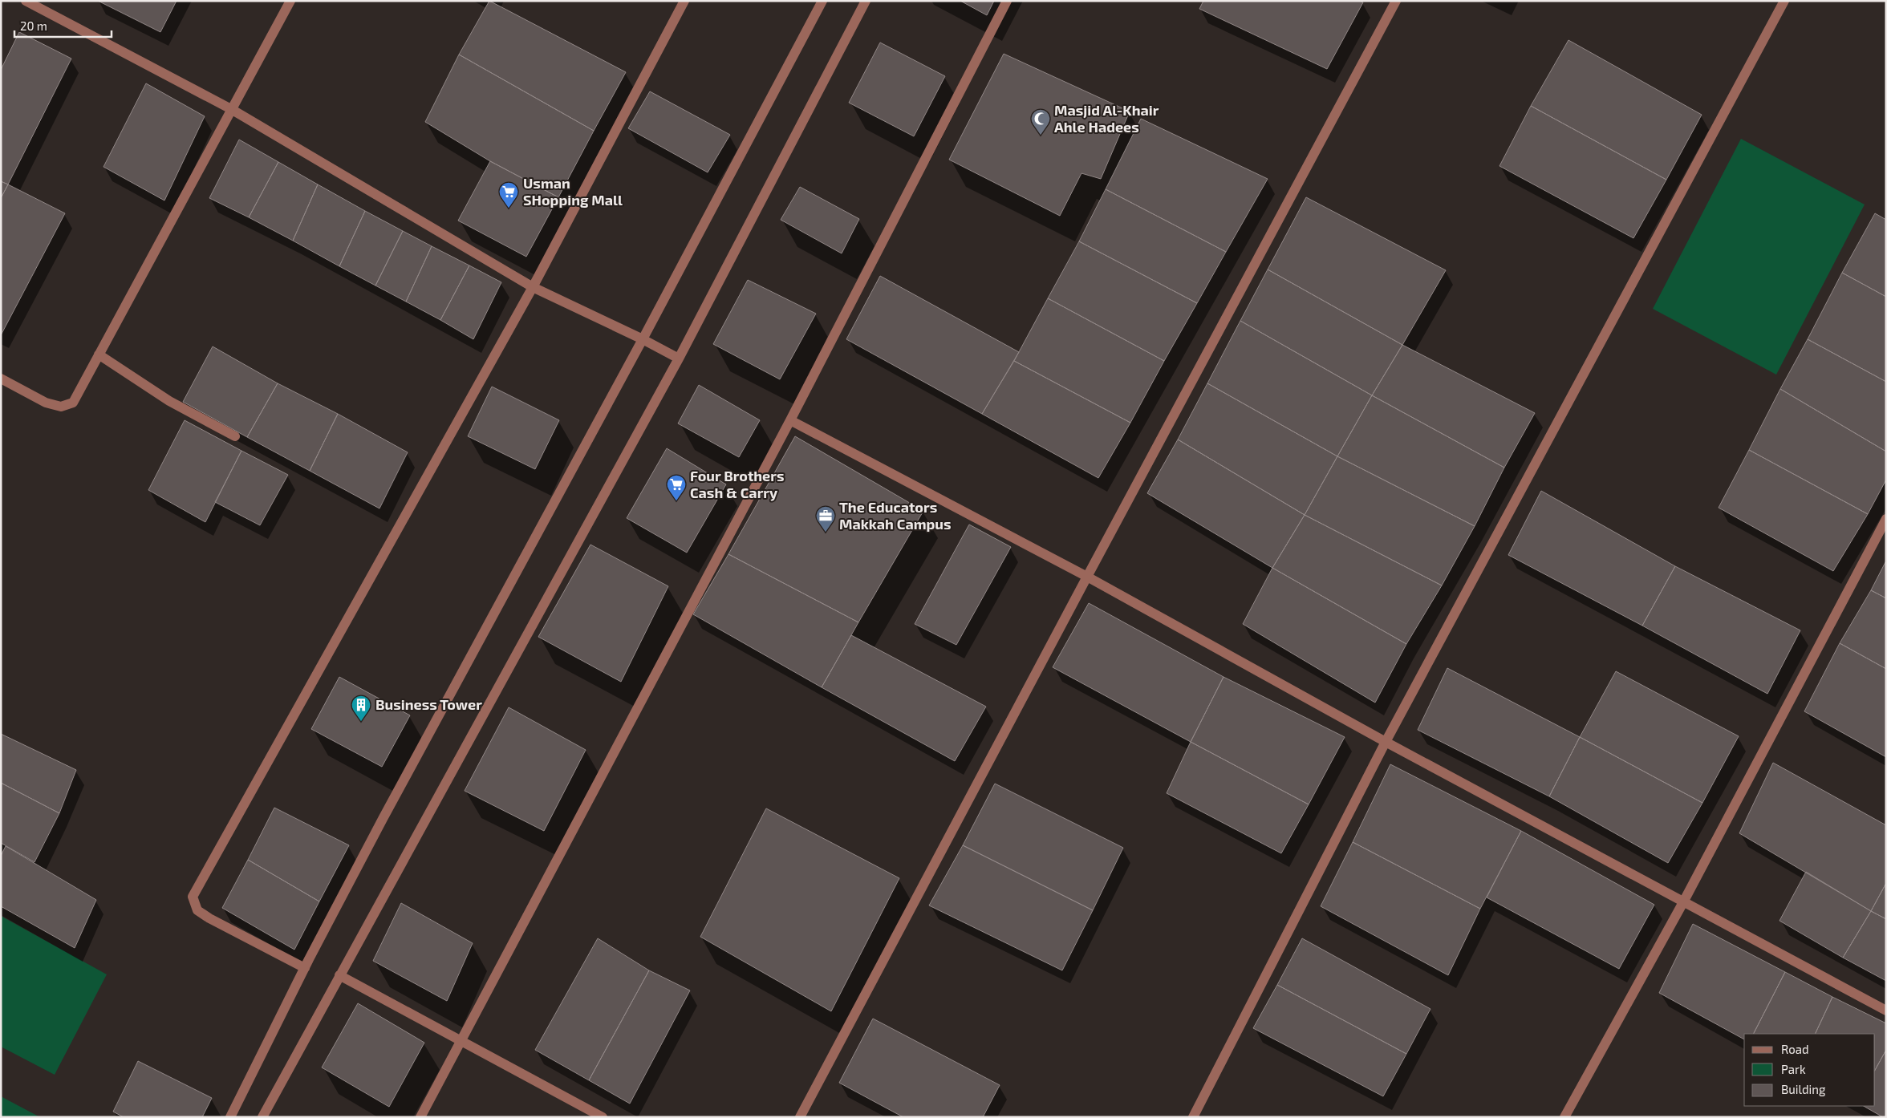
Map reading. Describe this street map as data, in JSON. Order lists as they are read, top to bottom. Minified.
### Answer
{"places":{"mosque":["Masjid Al-Khair Ahle Hadees"],"supermarket":["Usman SHopping Mall","Four Brothers Cash & Carry"],"office":["The Educators Makkah Campus"],"building":["Business Tower"]},"legend":["Road","Park","Building"],"scale_bar":"20 m"}
